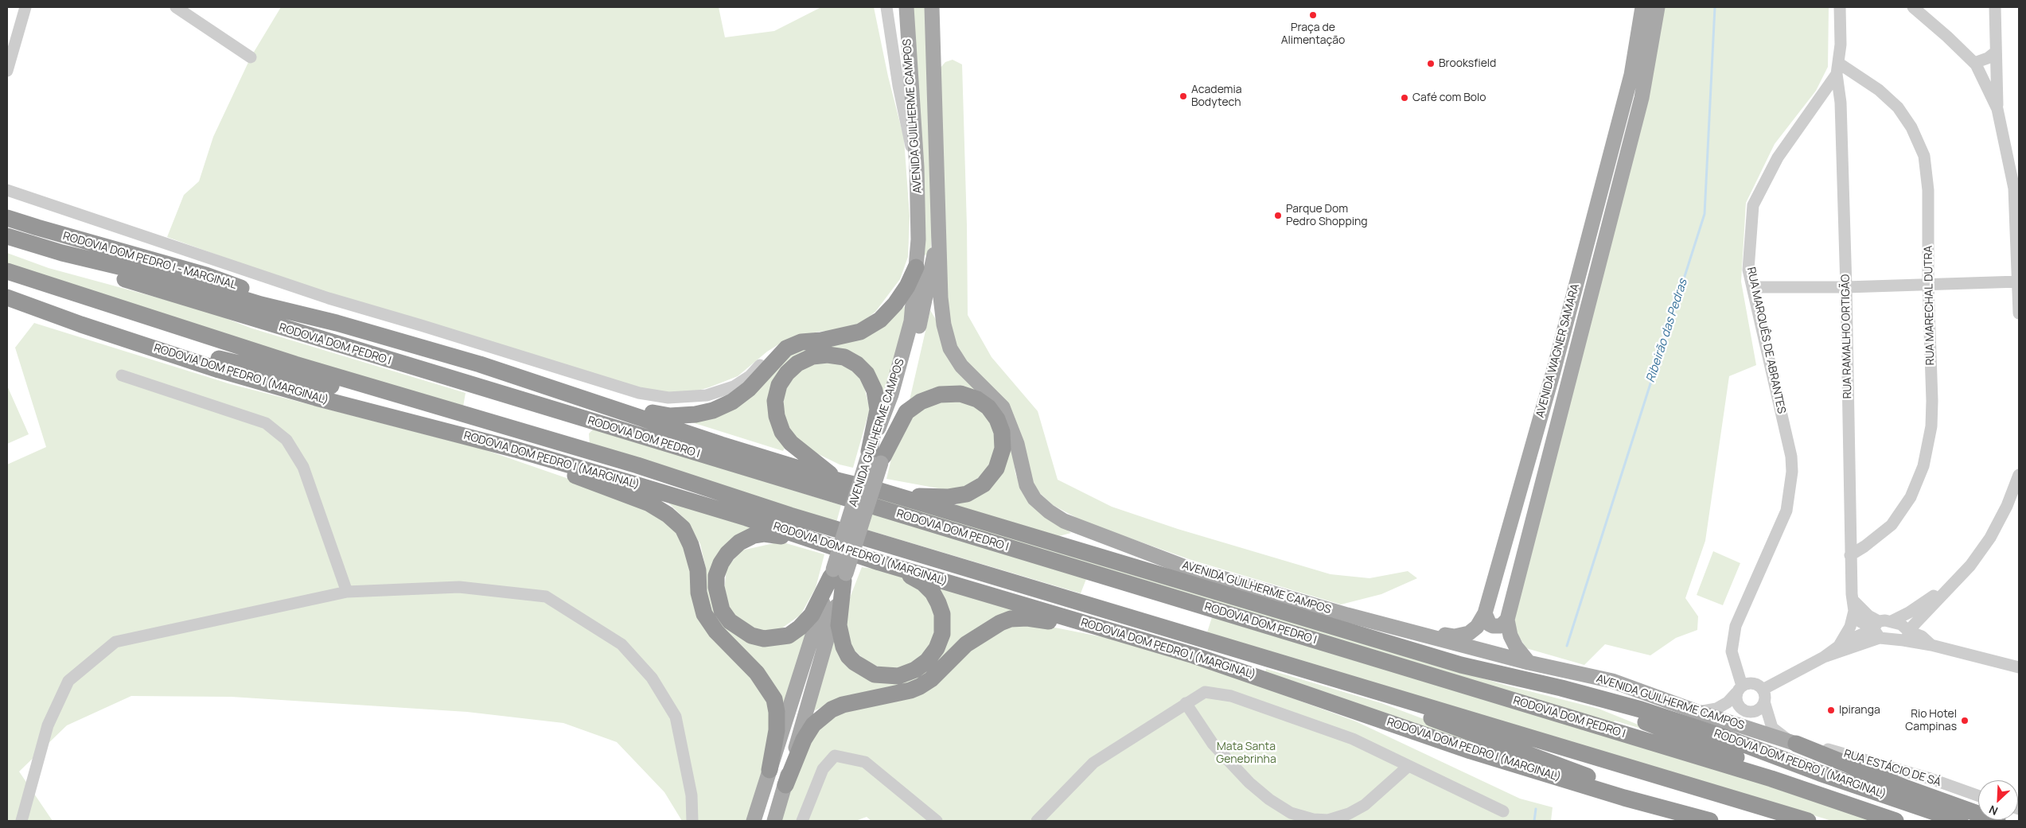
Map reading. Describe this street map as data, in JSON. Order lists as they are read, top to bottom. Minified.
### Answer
{"streets":{"highway":["RODOVIA DOM PEDRO I - MARGINAL","RODOVIA DOM PEDRO I","RODOVIA DOM PEDRO I (MARGINAL)"],"main road":["AVENIDA GUILHERME CAMPOS","AVENIDA WAGNER SAMARA"],"street":["RUA MARECHAL DUTRA","RUA RAMALHO ORTIGÃO","RUA MARQUÊS DE ABRANTES","RUA ESTÁCIO DE SÁ"]},"crossings":[["AVENIDA GUILHERME CAMPOS","AVENIDA WAGNER SAMARA"],["AVENIDA GUILHERME CAMPOS","RUA ESTÁCIO DE SÁ"],["RODOVIA DOM PEDRO I - MARGINAL","RODOVIA DOM PEDRO I (MARGINAL)"],["RUA MARECHAL DUTRA","RUA RAMALHO ORTIGÃO"],["RUA MARECHAL DUTRA","RUA MARQUÊS DE ABRANTES"],["RUA RAMALHO ORTIGÃO","RUA MARQUÊS DE ABRANTES"]],"water":["Ribeirão das Pedras"],"parks":["Mata Santa Genebrinha"],"places":["Praça de Alimentação","Brooksfield","Academia Bodytech","Café com Bolo","Parque Dom Pedro Shopping","Ipiranga","Rio Hotel Campinas"],"north":"bottom left"}
